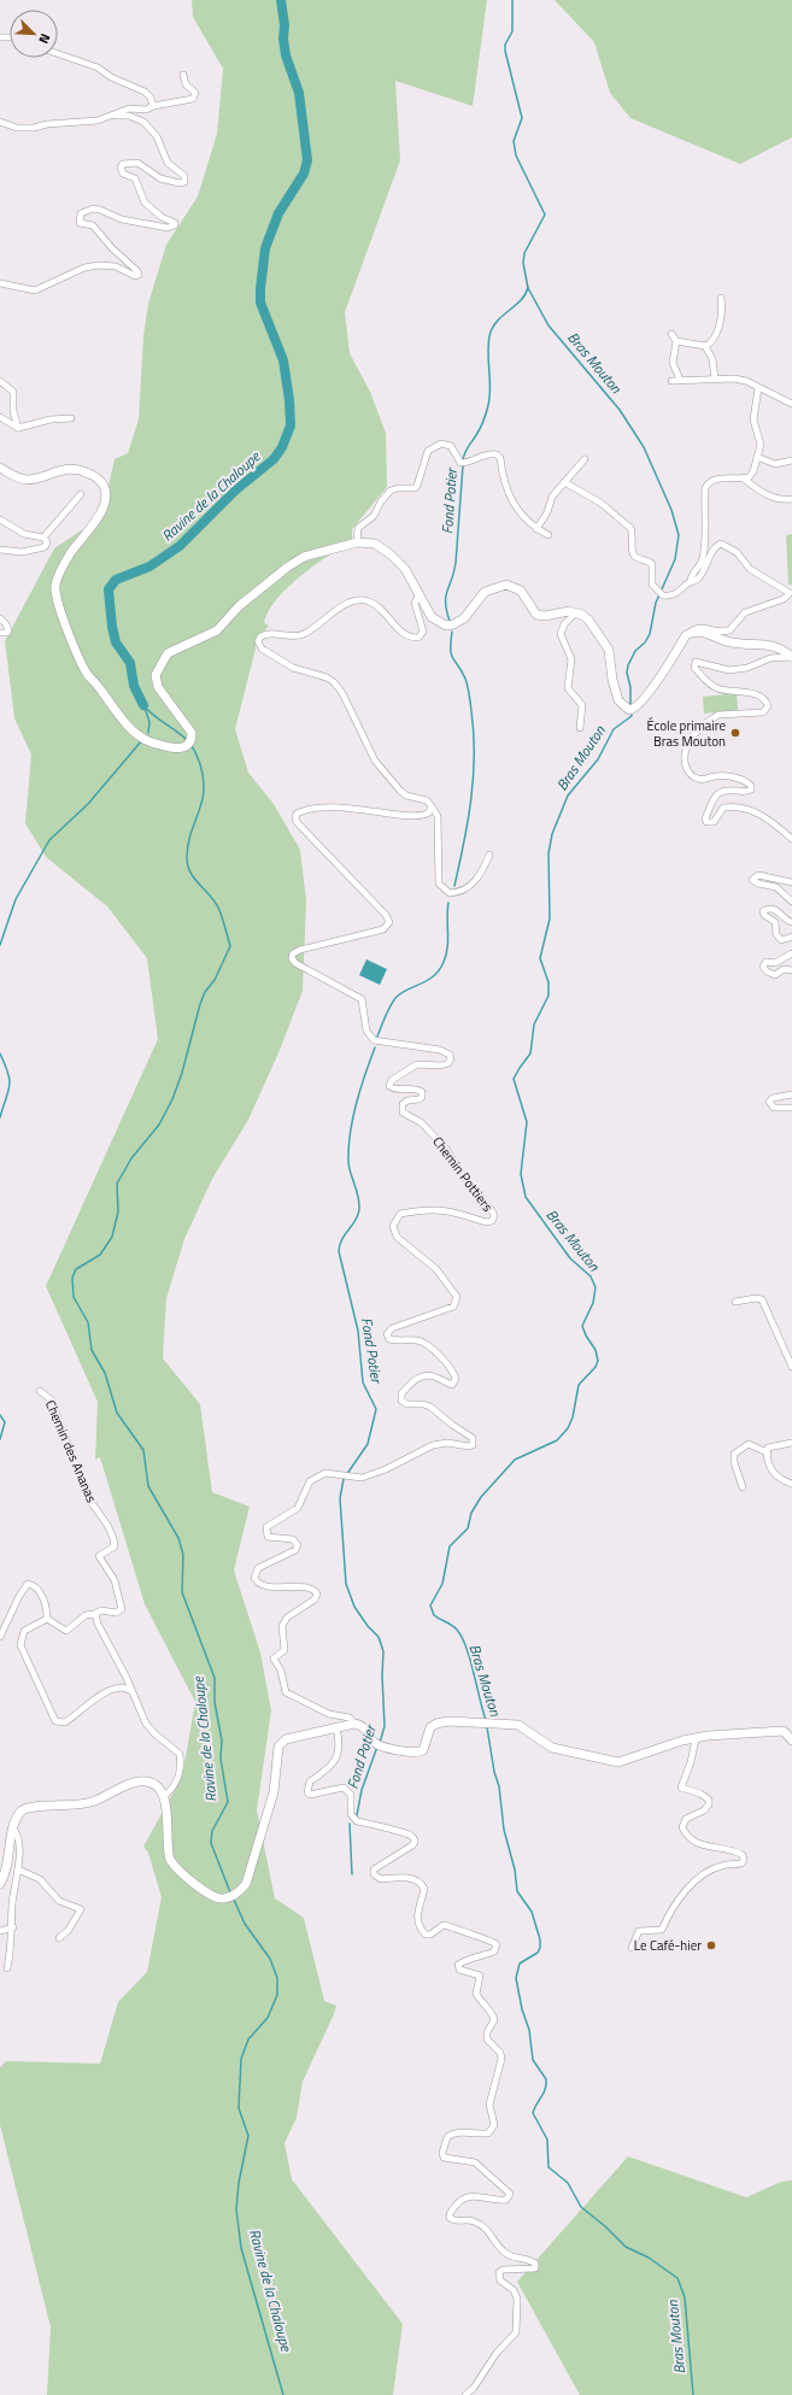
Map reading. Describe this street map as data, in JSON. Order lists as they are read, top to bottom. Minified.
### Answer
{"streets":{"street":["Chemin Pottiers","Chemin des Ananas"]},"water":["Bras Mouton","Ravine de la Chaloupe","Fond Potier"],"places":["École primaire Bras Mouton","Le Café-hier"],"north":"bottom right"}
